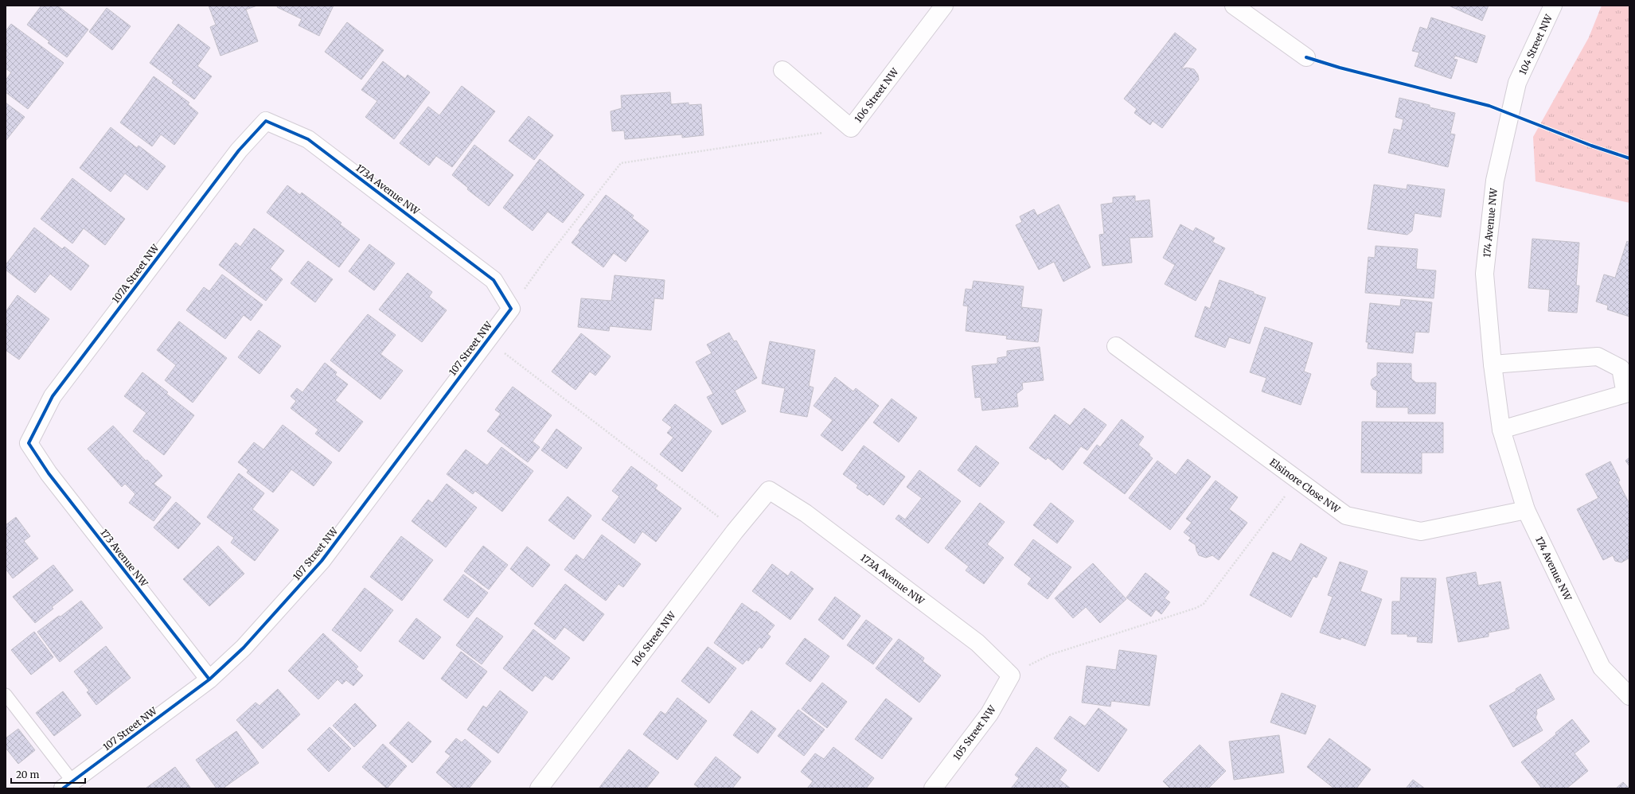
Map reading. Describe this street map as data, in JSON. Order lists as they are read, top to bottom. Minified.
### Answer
{"streets":{"street":["104 Street NW","106 Street NW","173A Avenue NW","174 Avenue NW","107A Street NW","107 Street NW","Elsinore Close NW","173 Avenue NW","105 Street NW"]},"crossings":[["104 Street NW","174 Avenue NW"],["106 Street NW","173A Avenue NW"],["173A Avenue NW","107A Street NW"],["173A Avenue NW","107 Street NW"],["173A Avenue NW","105 Street NW"],["174 Avenue NW","Elsinore Close NW"],["107A Street NW","173 Avenue NW"],["107 Street NW","173 Avenue NW"]],"scale_bar":"20 m"}
